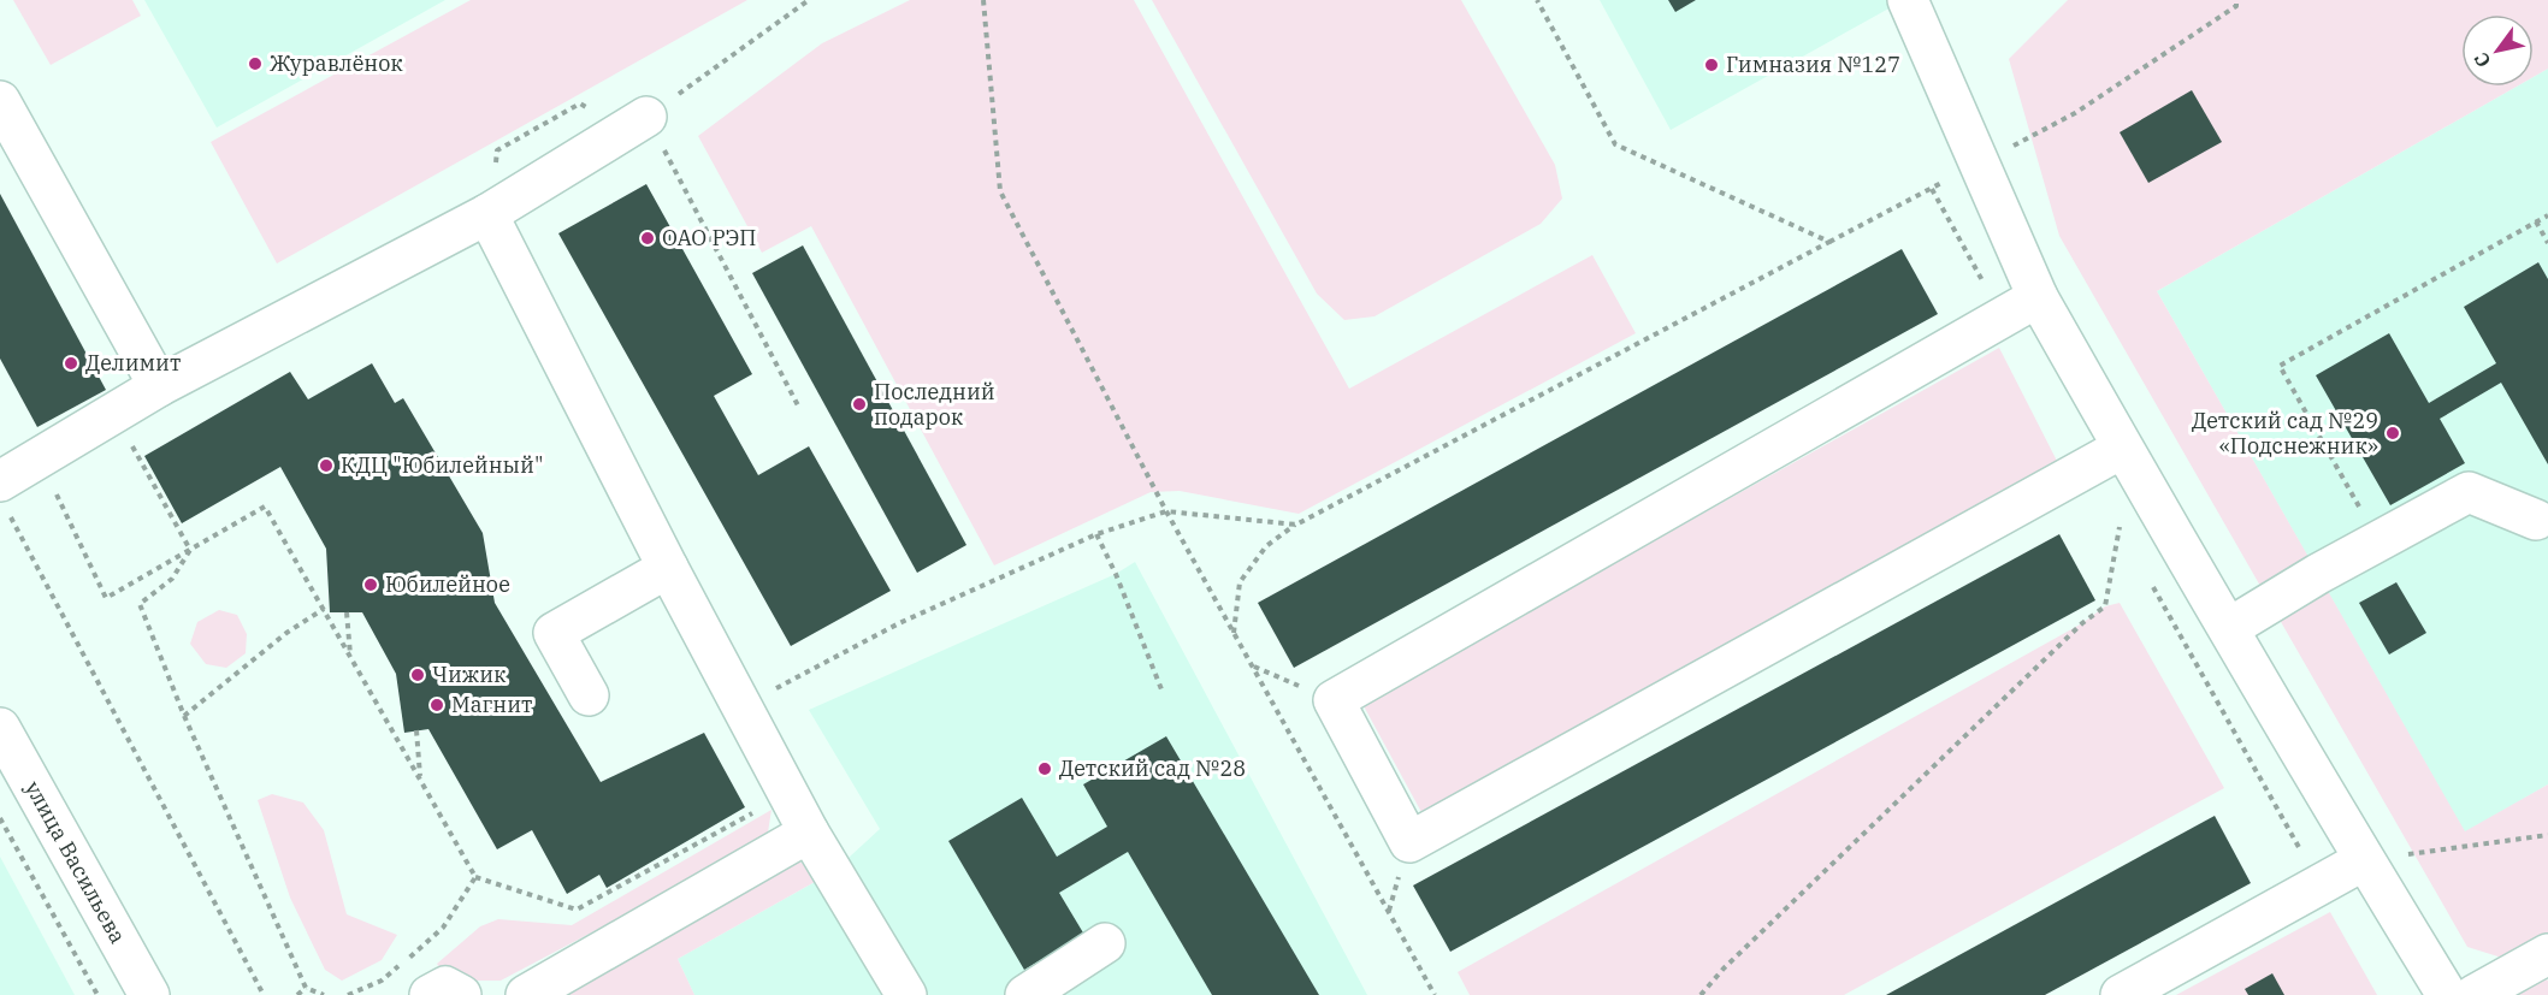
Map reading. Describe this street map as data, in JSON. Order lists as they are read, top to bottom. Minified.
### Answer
{"streets":{"street":["улица Васильева"]},"places":["Журавлёнок","Гимназия №127","ОАО РЭП","Делимит","Последний подарок","Детский сад №29 «Подснежник»","КДЦ \"Юбилейный\"","Юбилейное","Чижик","Магнит","Детский сад №28"],"north":"bottom left"}
